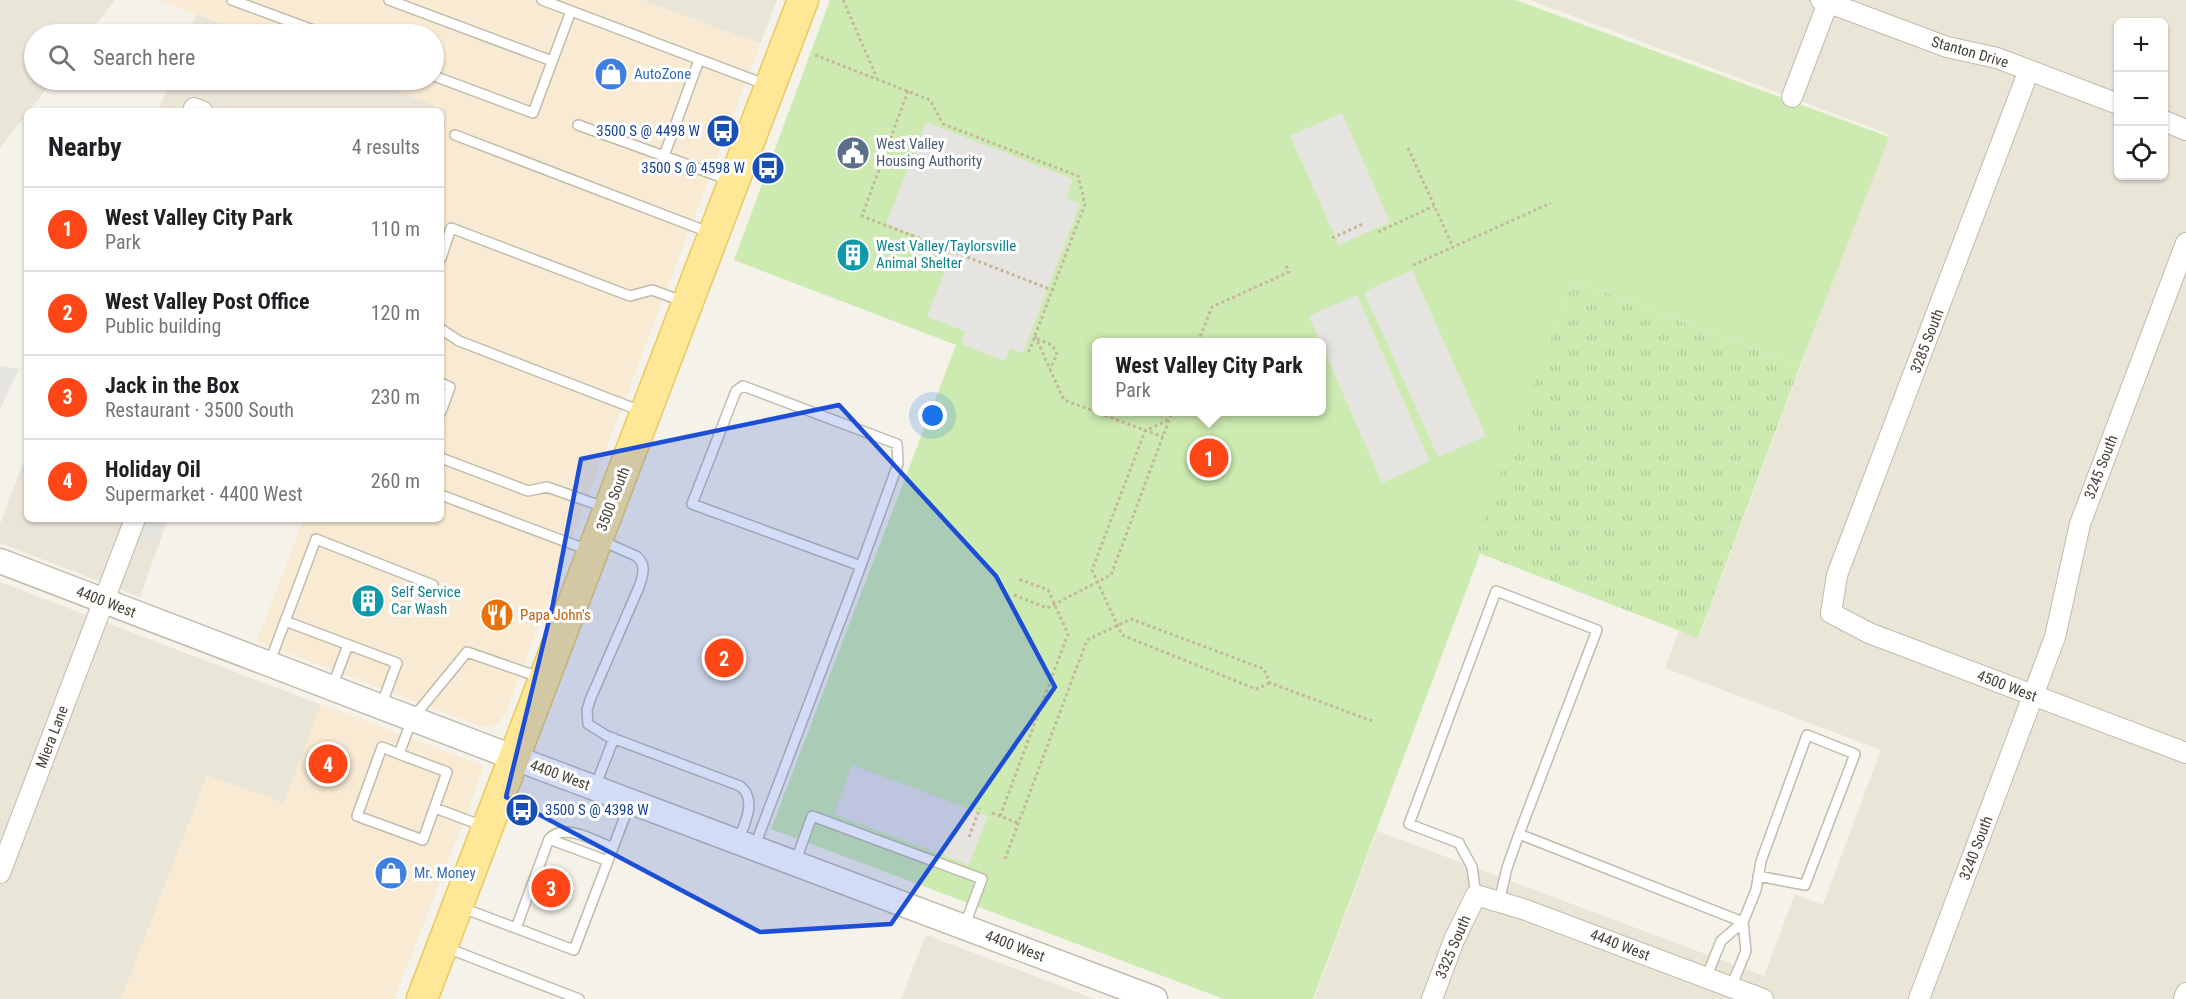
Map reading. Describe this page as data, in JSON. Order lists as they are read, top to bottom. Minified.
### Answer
{"streets":{"main road":["3500 South"],"street":["Stanton Drive","3285 South","3245 South","4400 West","4500 West","Miera Lane","3240 South","4440 West","3325 South"]},"crossings":[["Stanton Drive","3285 South"],["3285 South","4500 West"],["3245 South","4500 West"],["3245 South","3240 South"],["3500 South","4400 West"],["4400 West","Miera Lane"],["4500 West","3240 South"],["4440 West","3325 South"]],"places":{"shop":["AutoZone","Mr. Money"],"bus stop":["3500 S @ 4498 W","3500 S @ 4598 W","3500 S @ 4398 W"],"public building":["West Valley Housing Authority"],"building":["West Valley/Taylorsville Animal Shelter","Self Service Car Wash"],"restaurant":["Papa John's"]},"page":{"map_buttons":["+","−"],"search":"Search here","heading":["Nearby","4 results"],"list":[{"mark":"1","name":"West Valley City Park","note":"Park","value":"110 m"},{"mark":"2","name":"West Valley Post Office","note":"Public building","value":"120 m"},{"mark":"3","name":"Jack in the Box","note":"Restaurant · 3500 South","value":"230 m"},{"mark":"4","name":"Holiday Oil","note":"Supermarket · 4400 West","value":"260 m"}],"popup":["West Valley City Park","Park"],"pins":["1","2","4","3"]}}
